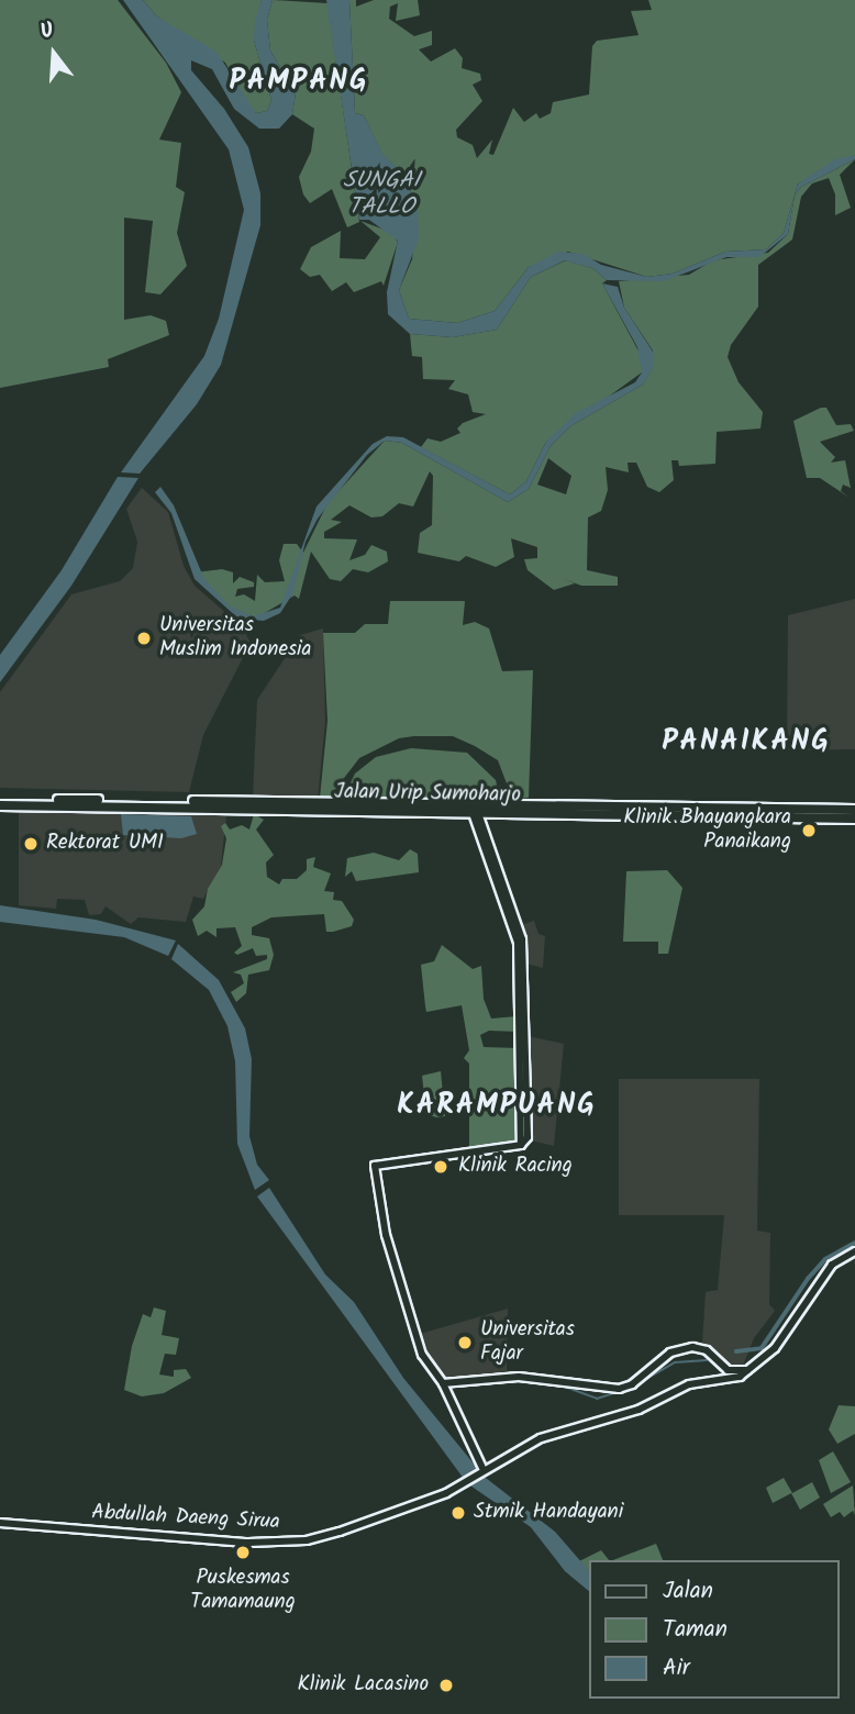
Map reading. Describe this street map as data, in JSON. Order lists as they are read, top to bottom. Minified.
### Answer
{"streets":{"highway":["Jalan Urip Sumoharjo"],"main road":["Abdullah Daeng Sirua"]},"districts":["PAMPANG","PANAIKANG","KARAMPUANG"],"water":["SUNGAI TALLO"],"places":["Universitas Muslim Indonesia","Klinik Bhayangkara Panaikang","Rektorat UMI","Klinik Racing","Universitas Fajar","Stmik Handayani","Puskesmas Tamamaung","Klinik Lacasino"],"legend":["Jalan","Taman","Air"],"north":"top"}
